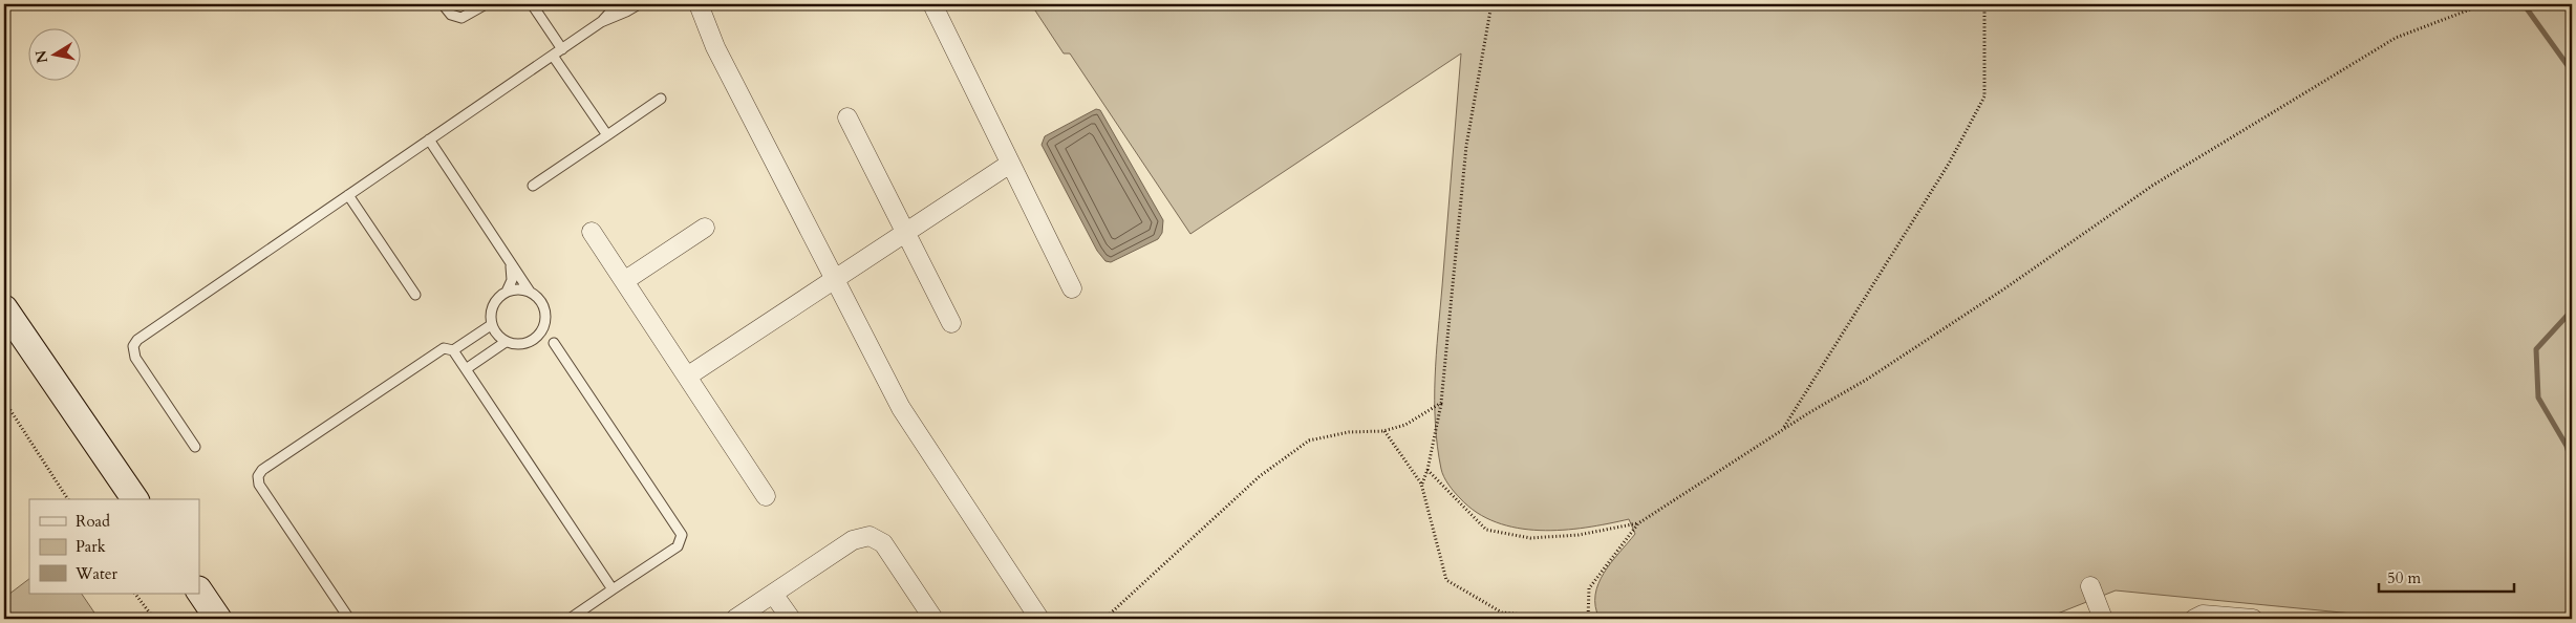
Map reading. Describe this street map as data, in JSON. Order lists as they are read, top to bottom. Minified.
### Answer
{"legend":["Road","Park","Water"],"scale_bar":"50 m","north":"left"}
